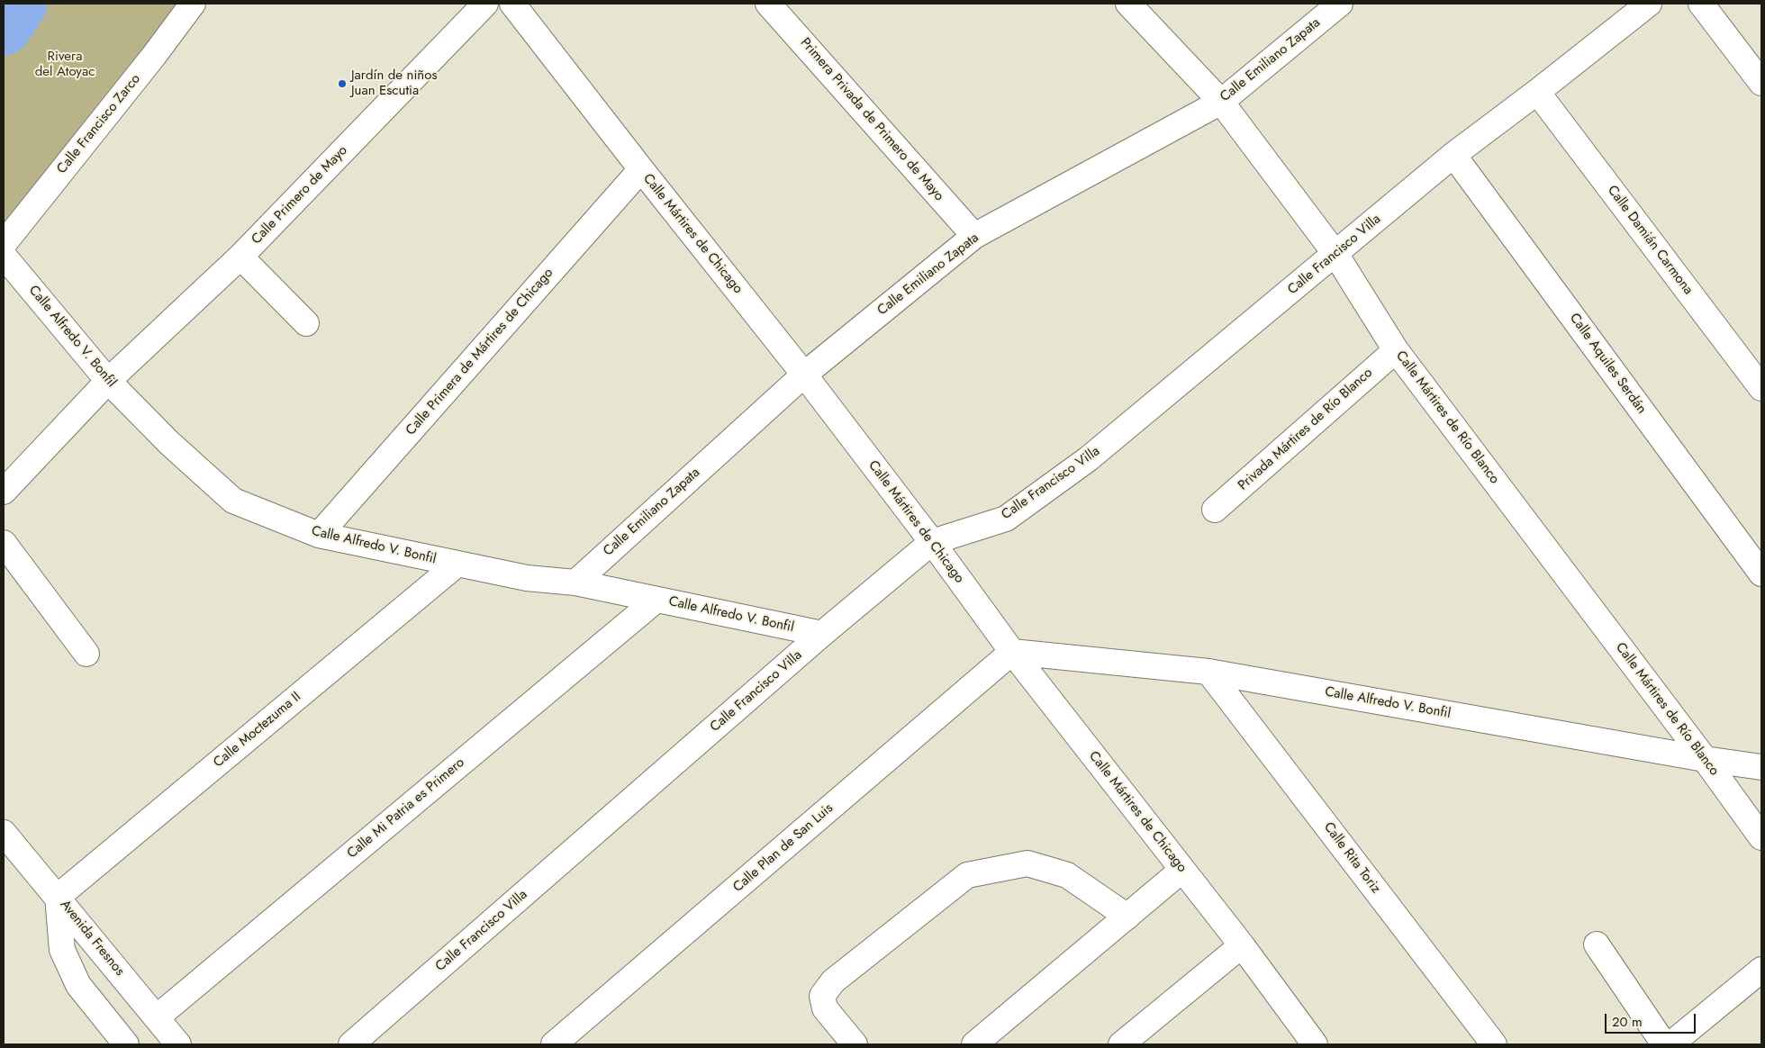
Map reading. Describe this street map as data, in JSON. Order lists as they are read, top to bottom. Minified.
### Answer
{"streets":{"street":["Calle Emiliano Zapata","Primera Privada de Primero de Mayo","Calle Francisco Zarco","Calle Primero de Mayo","Calle Mártires de Chicago","Calle Damián Carmona","Calle Francisco Villa","Calle Alfredo V. Bonfil","Calle Primera de Mártires de Chicago","Calle Aquiles Serdán","Calle Mártires de Río Blanco","Privada Mártires de Río Blanco","Calle Moctezuma II","Calle Mi Patria es Primero","Calle Plan de San Luis","Calle Rita Toriz","Avenida Fresnos"]},"crossings":[["Calle Emiliano Zapata","Primera Privada de Primero de Mayo"],["Calle Emiliano Zapata","Calle Mártires de Chicago"],["Calle Emiliano Zapata","Calle Alfredo V. Bonfil"],["Calle Emiliano Zapata","Calle Mártires de Río Blanco"],["Calle Primero de Mayo","Calle Alfredo V. Bonfil"],["Calle Mártires de Chicago","Calle Francisco Villa"],["Calle Mártires de Chicago","Calle Alfredo V. Bonfil"],["Calle Mártires de Chicago","Calle Primera de Mártires de Chicago"],["Calle Mártires de Chicago","Calle Plan de San Luis"],["Calle Damián Carmona","Calle Francisco Villa"],["Calle Francisco Villa","Calle Alfredo V. Bonfil"],["Calle Francisco Villa","Calle Aquiles Serdán"],["Calle Francisco Villa","Calle Mártires de Río Blanco"],["Calle Alfredo V. Bonfil","Calle Primera de Mártires de Chicago"],["Calle Alfredo V. Bonfil","Calle Mártires de Río Blanco"],["Calle Alfredo V. Bonfil","Calle Moctezuma II"],["Calle Alfredo V. Bonfil","Calle Mi Patria es Primero"],["Calle Alfredo V. Bonfil","Calle Plan de San Luis"],["Calle Alfredo V. Bonfil","Calle Rita Toriz"],["Calle Mártires de Río Blanco","Privada Mártires de Río Blanco"],["Calle Moctezuma II","Avenida Fresnos"],["Calle Mi Patria es Primero","Avenida Fresnos"]],"parks":["Rivera del Atoyac"],"places":["Jardín de niños Juan Escutia"],"scale_bar":"20 m"}
